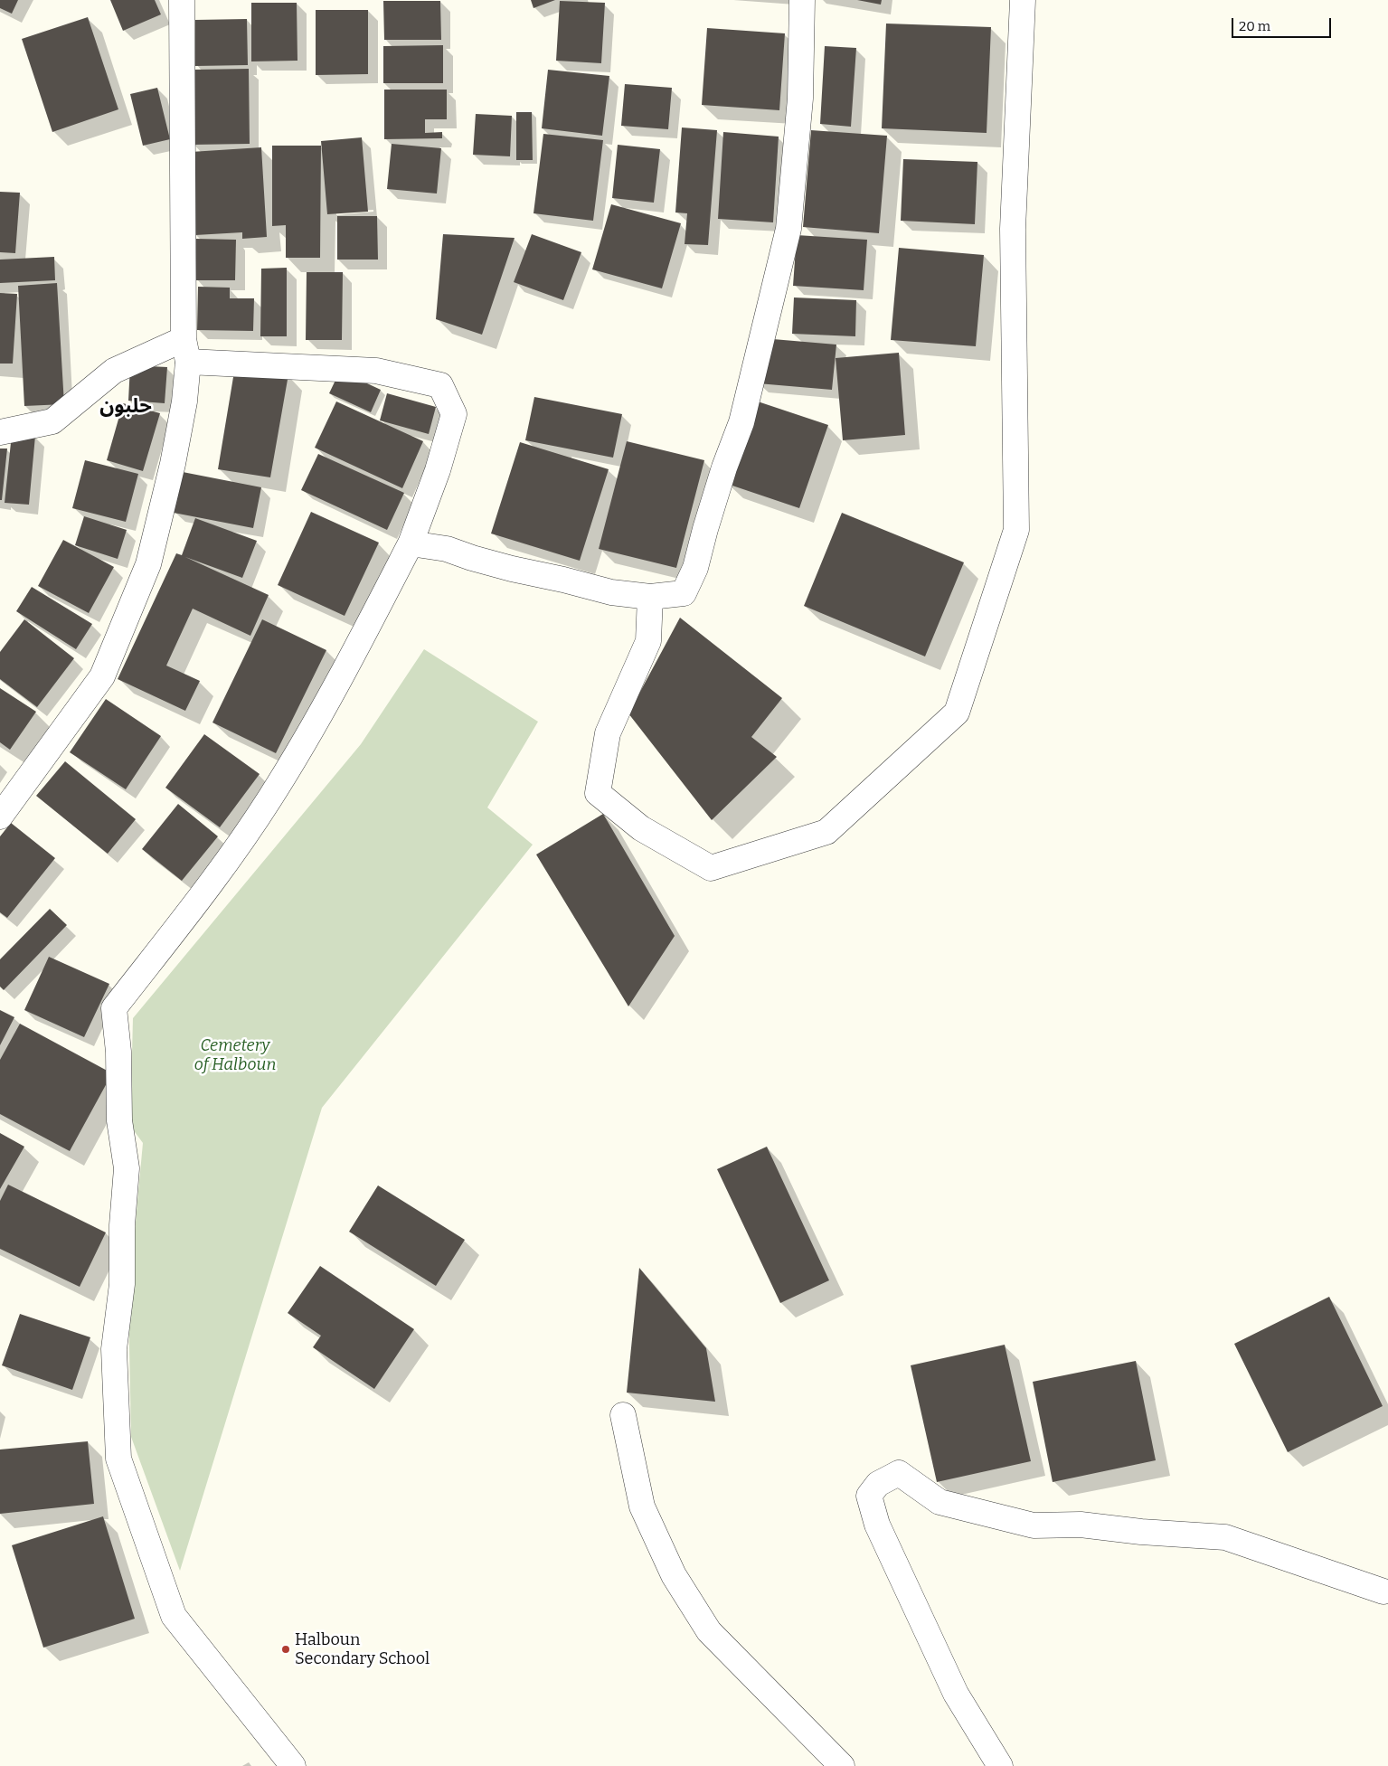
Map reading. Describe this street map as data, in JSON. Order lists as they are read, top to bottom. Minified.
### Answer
{"districts":["حلبون"],"parks":["Cemetery of Halboun"],"places":["Halboun Secondary School"],"scale_bar":"20 m"}
